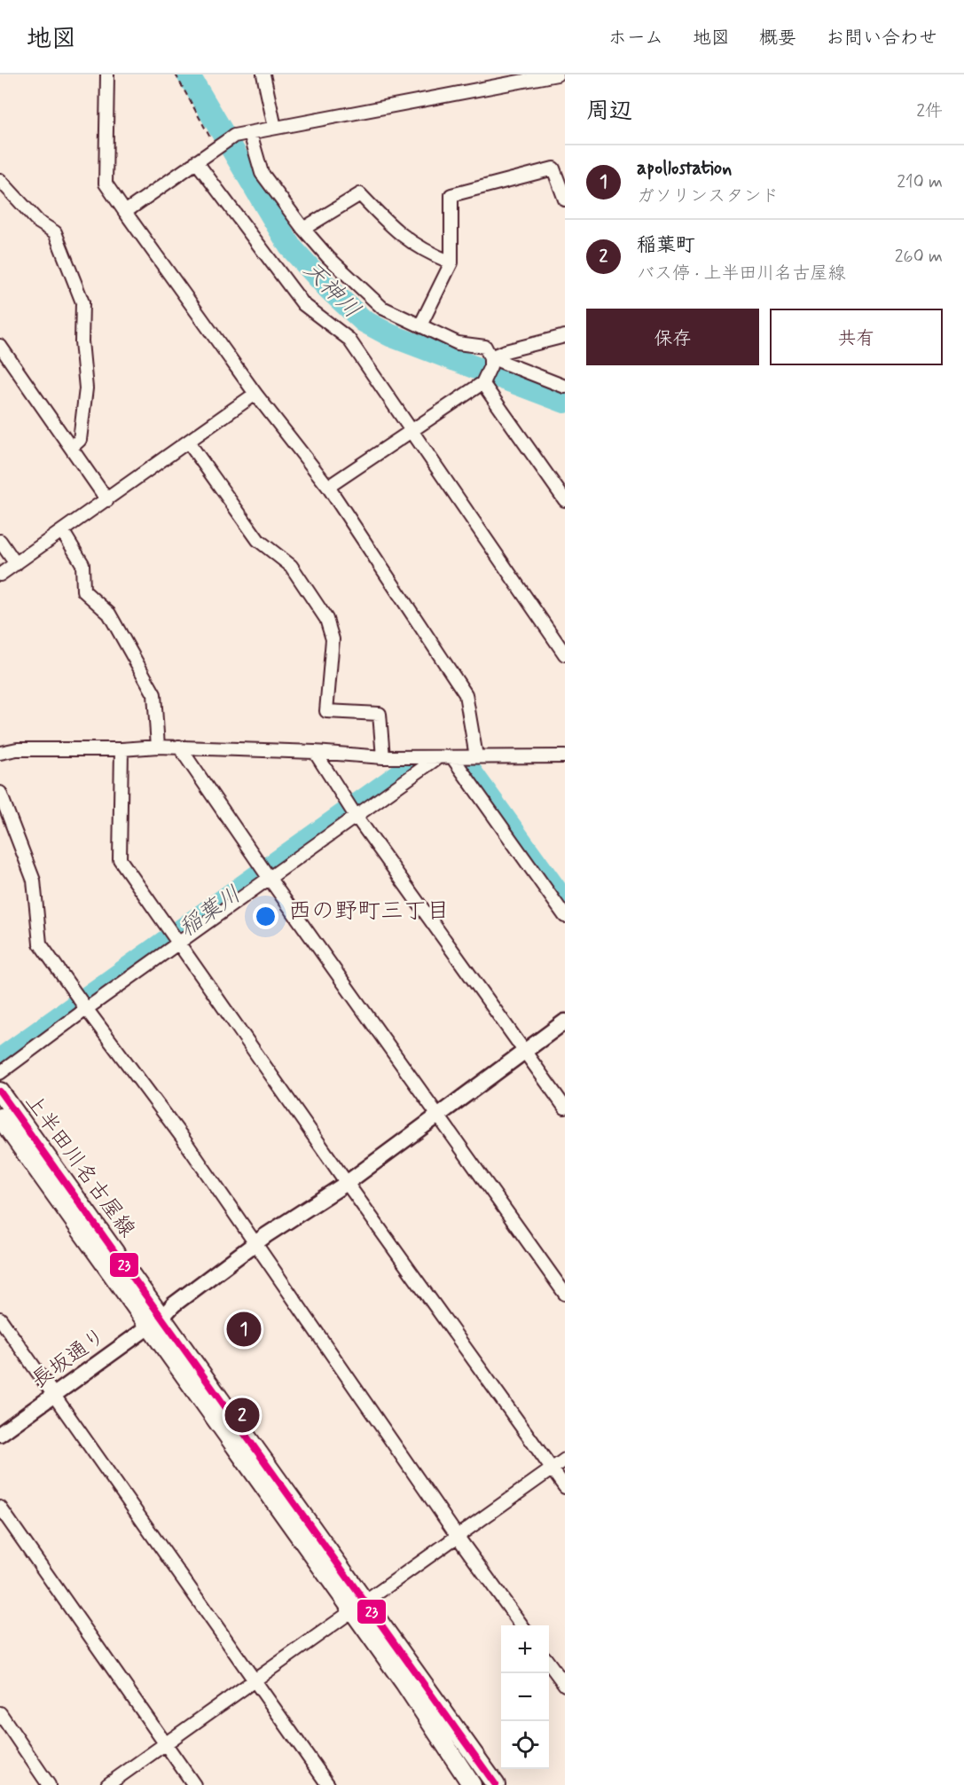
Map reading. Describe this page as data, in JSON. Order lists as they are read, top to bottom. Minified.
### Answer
{"streets":{"main road":["上半田川名古屋線"],"street":["長坂通り"]},"crossings":[["上半田川名古屋線","長坂通り"]],"districts":["西の野町三丁目"],"water":["天神川","稲葉川"],"lines":["transit line 23"],"page":{"header":"地図","nav":["ホーム","地図","概要","お問い合わせ"],"heading":["周辺","2件"],"list":[{"mark":"1","name":"apollostation","note":"ガソリンスタンド","value":"210 m"},{"mark":"2","name":"稲葉町","note":"バス停 · 上半田川名古屋線","value":"260 m"}],"buttons":["保存","共有"],"pins":["1","2"],"map_buttons":["+","−"]}}
